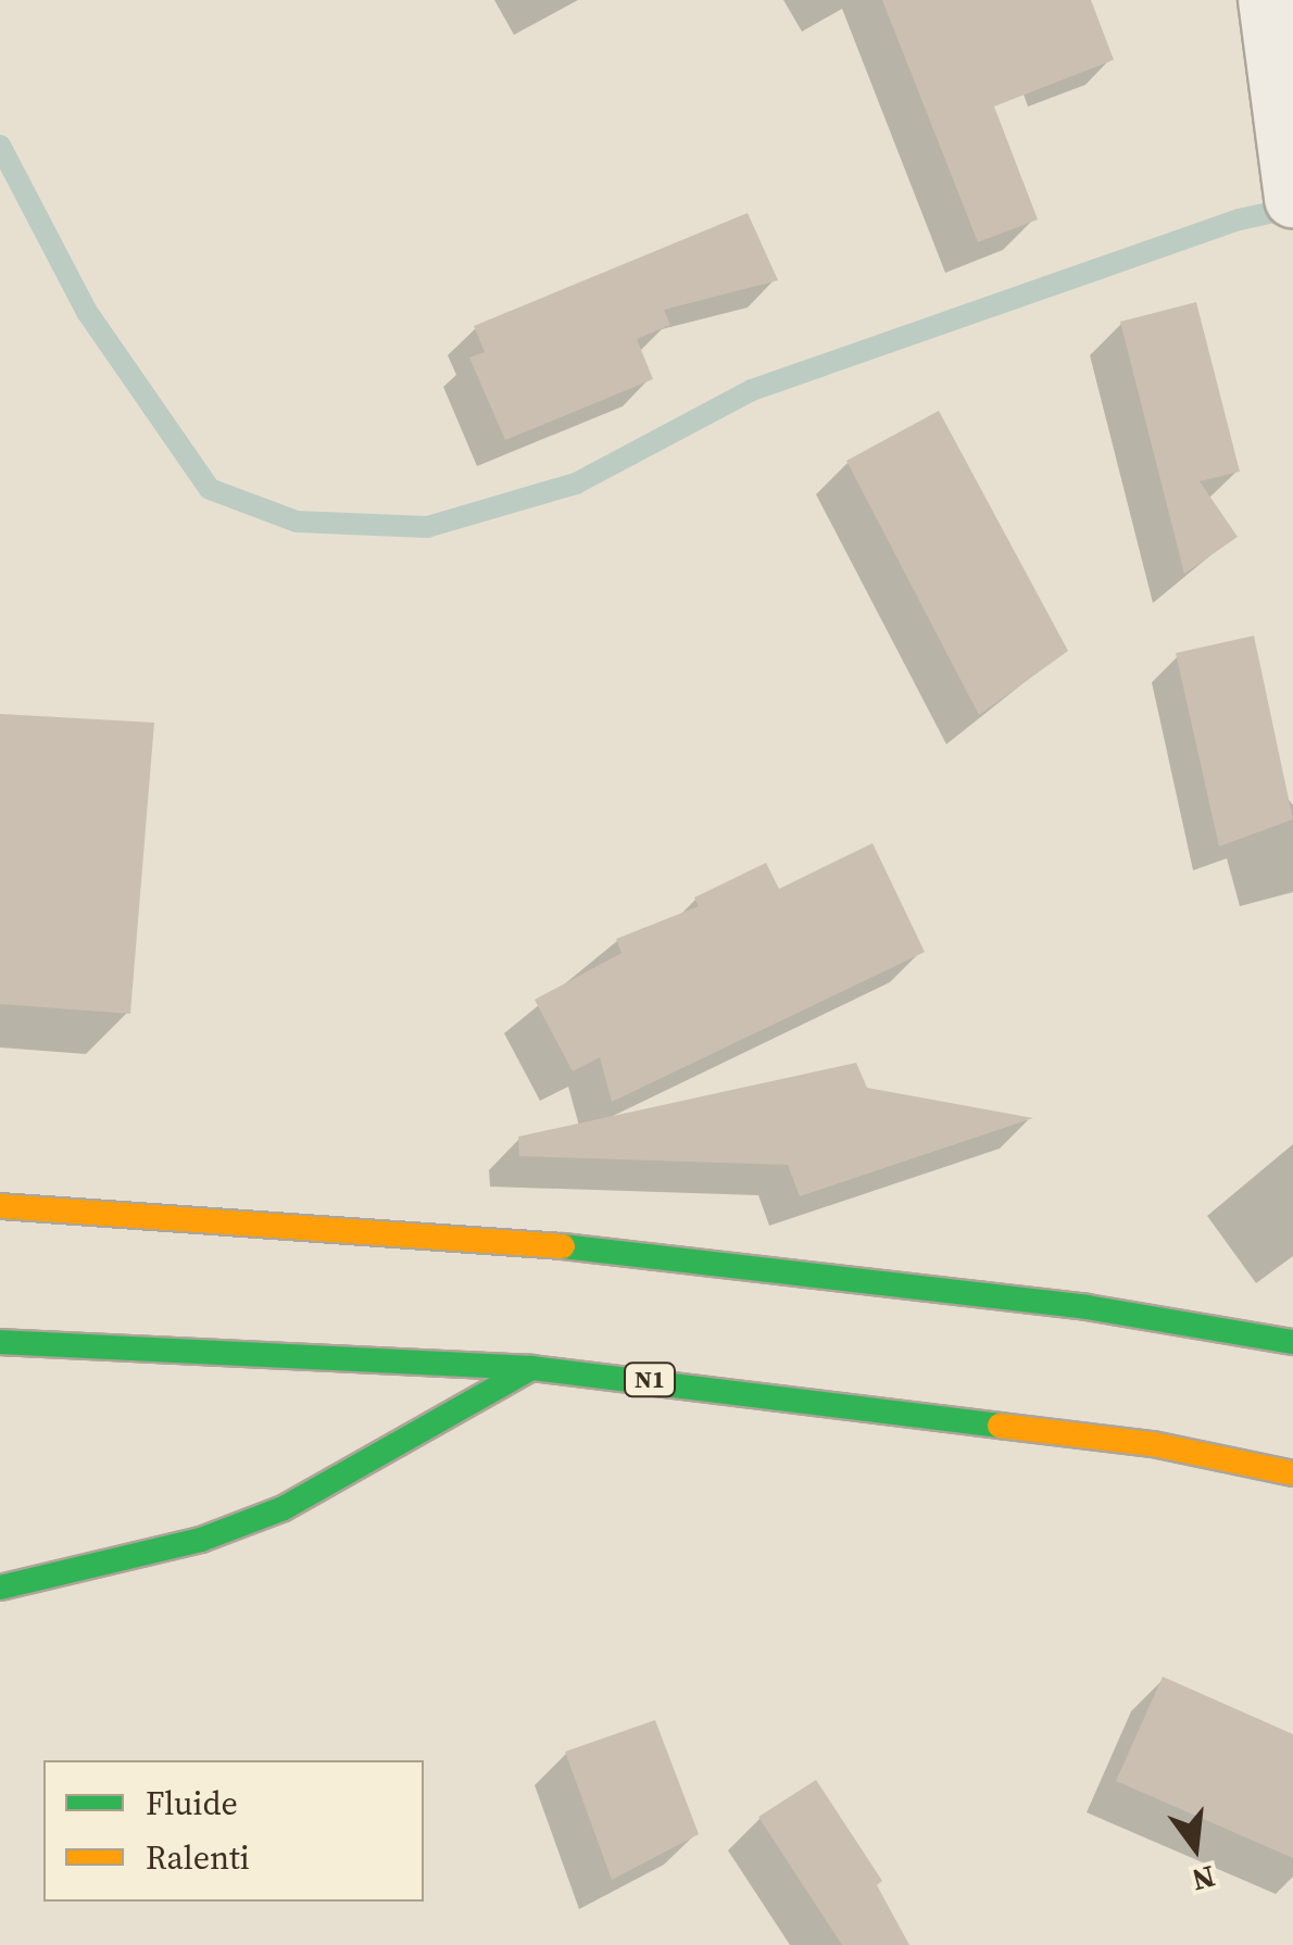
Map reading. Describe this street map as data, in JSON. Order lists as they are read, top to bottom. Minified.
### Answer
{"streets":{"main road":["N1"]},"legend":["Fluide","Ralenti"],"north":"bottom"}
